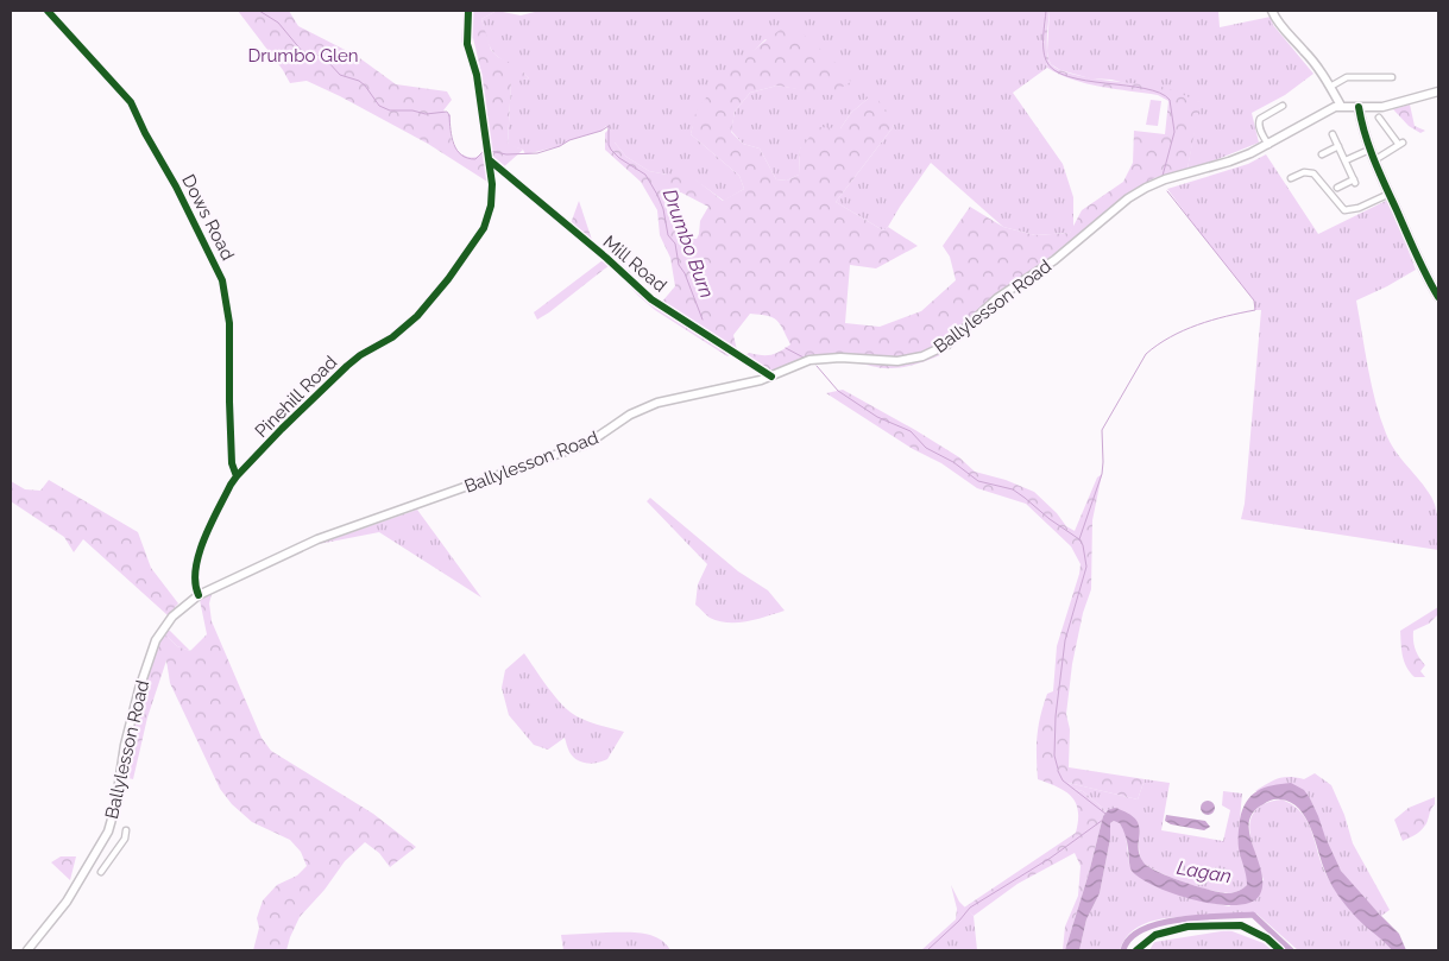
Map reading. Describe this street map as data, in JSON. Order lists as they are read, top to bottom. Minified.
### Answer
{"streets":{"main road":["Ballylesson Road"],"street":["Dows Road","Mill Road","Pinehill Road"]},"crossings":[["Dows Road","Pinehill Road"],["Mill Road","Ballylesson Road"],["Mill Road","Pinehill Road"],["Ballylesson Road","Pinehill Road"]],"water":["Drumbo Burn","Lagan"],"parks":["Drumbo Glen"]}
